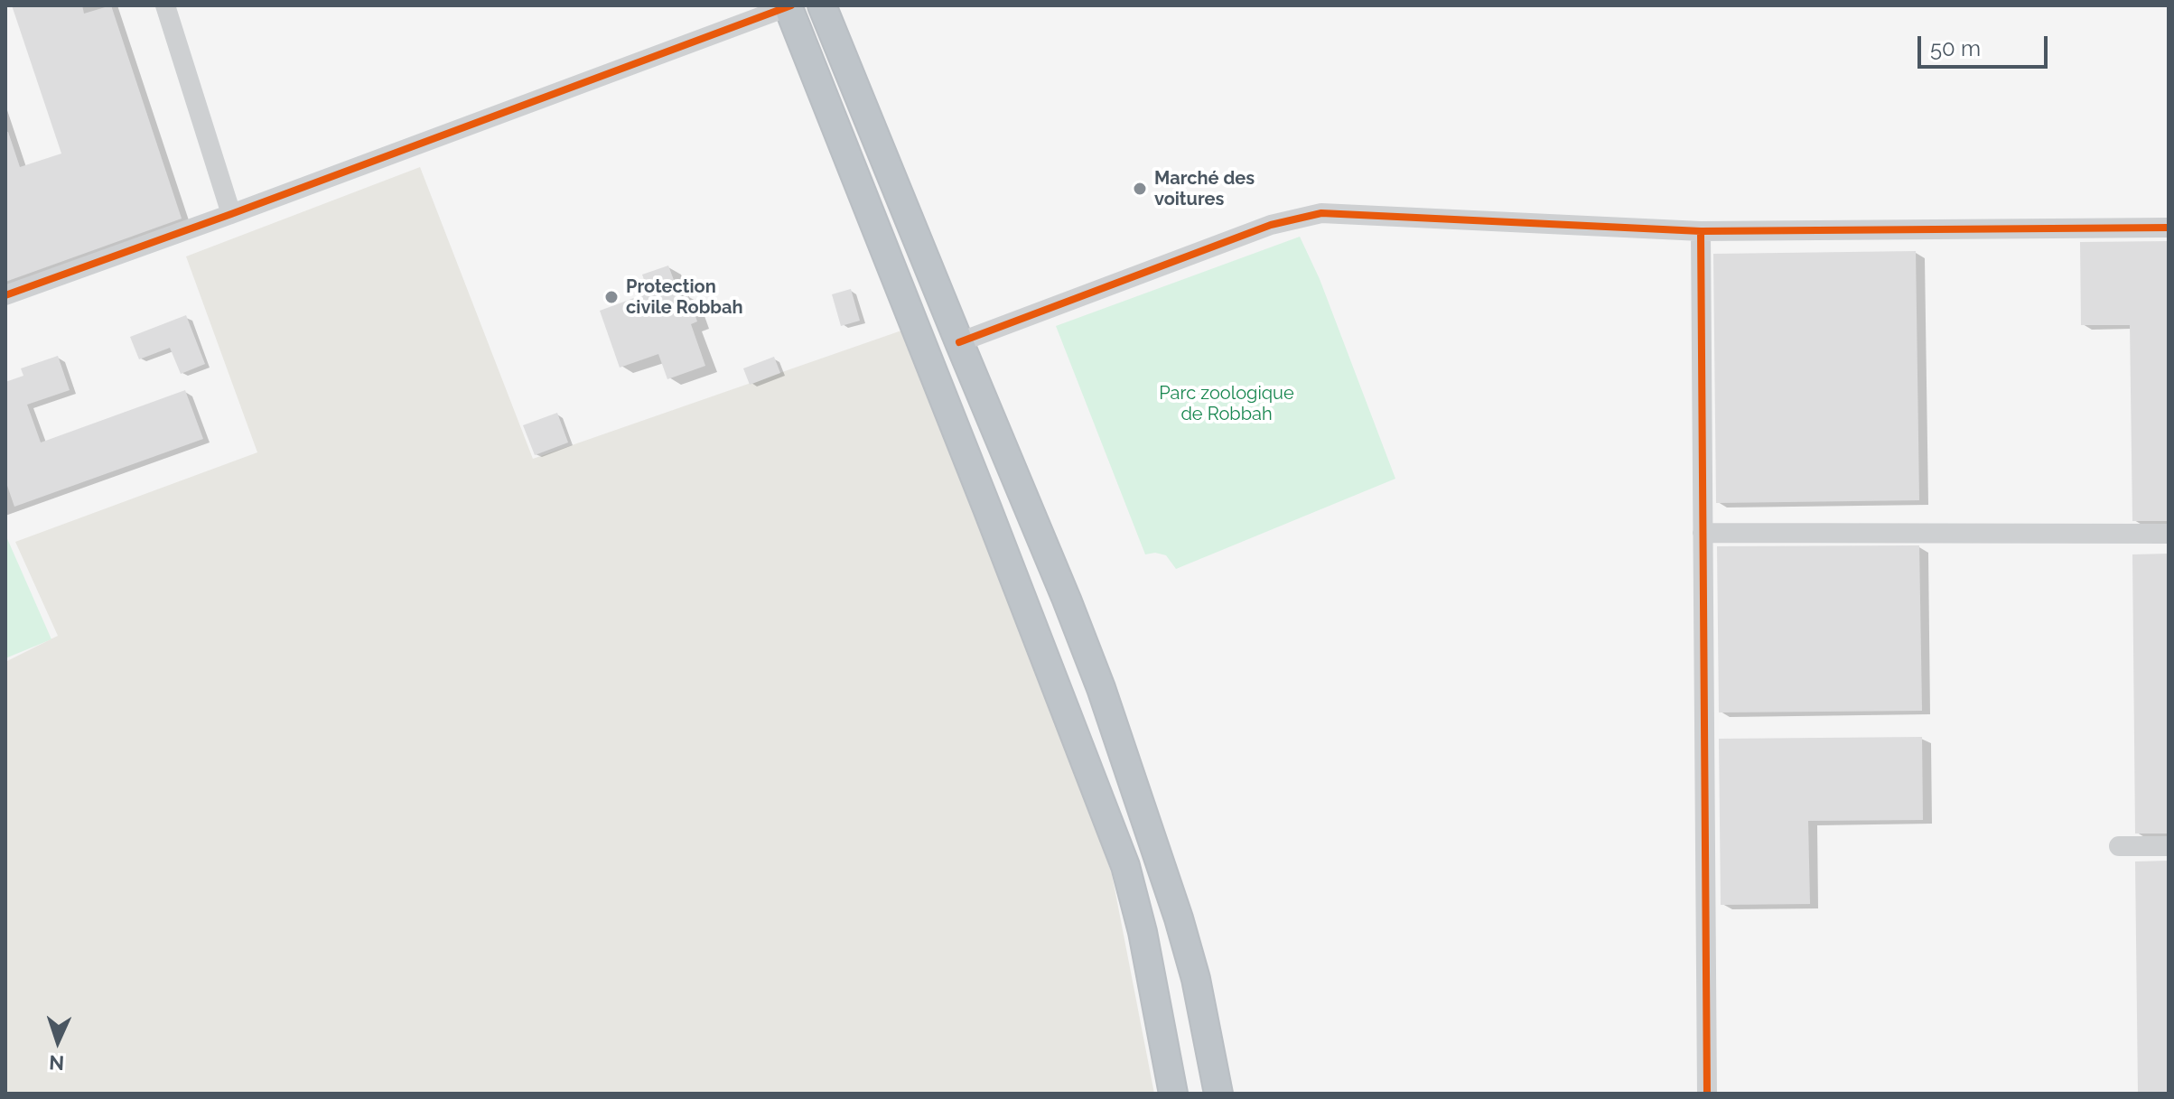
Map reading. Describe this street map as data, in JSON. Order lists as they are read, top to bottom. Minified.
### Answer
{"parks":["Parc zoologique de Robbah"],"places":["Marché des voitures","Protection civile Robbah"],"scale_bar":"50 m","north":"bottom"}
